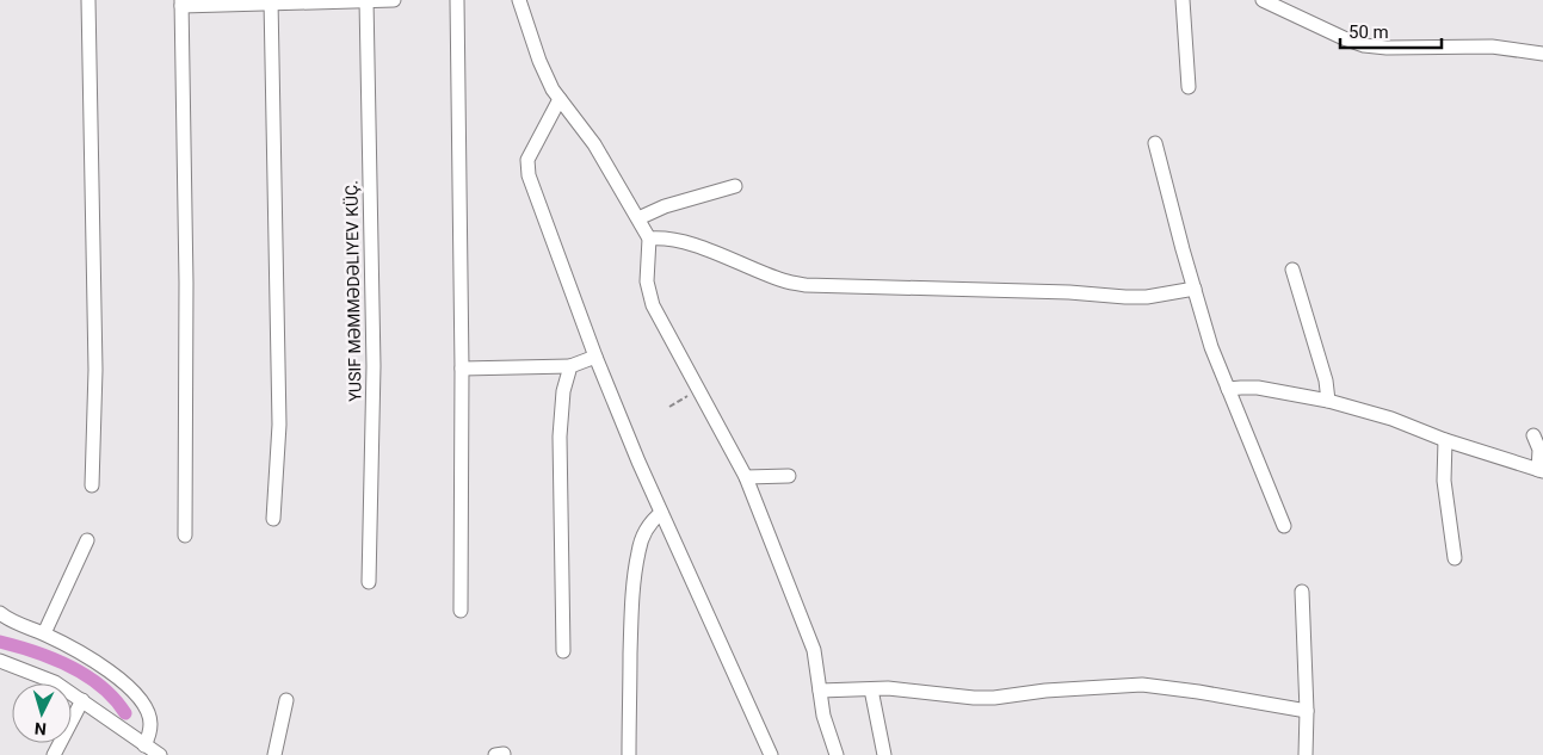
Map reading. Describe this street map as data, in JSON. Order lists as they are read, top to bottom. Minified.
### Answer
{"streets":{"street":["YUSIF MƏMMƏDƏLIYEV KÜÇ."]},"scale_bar":"50 m","north":"bottom"}
